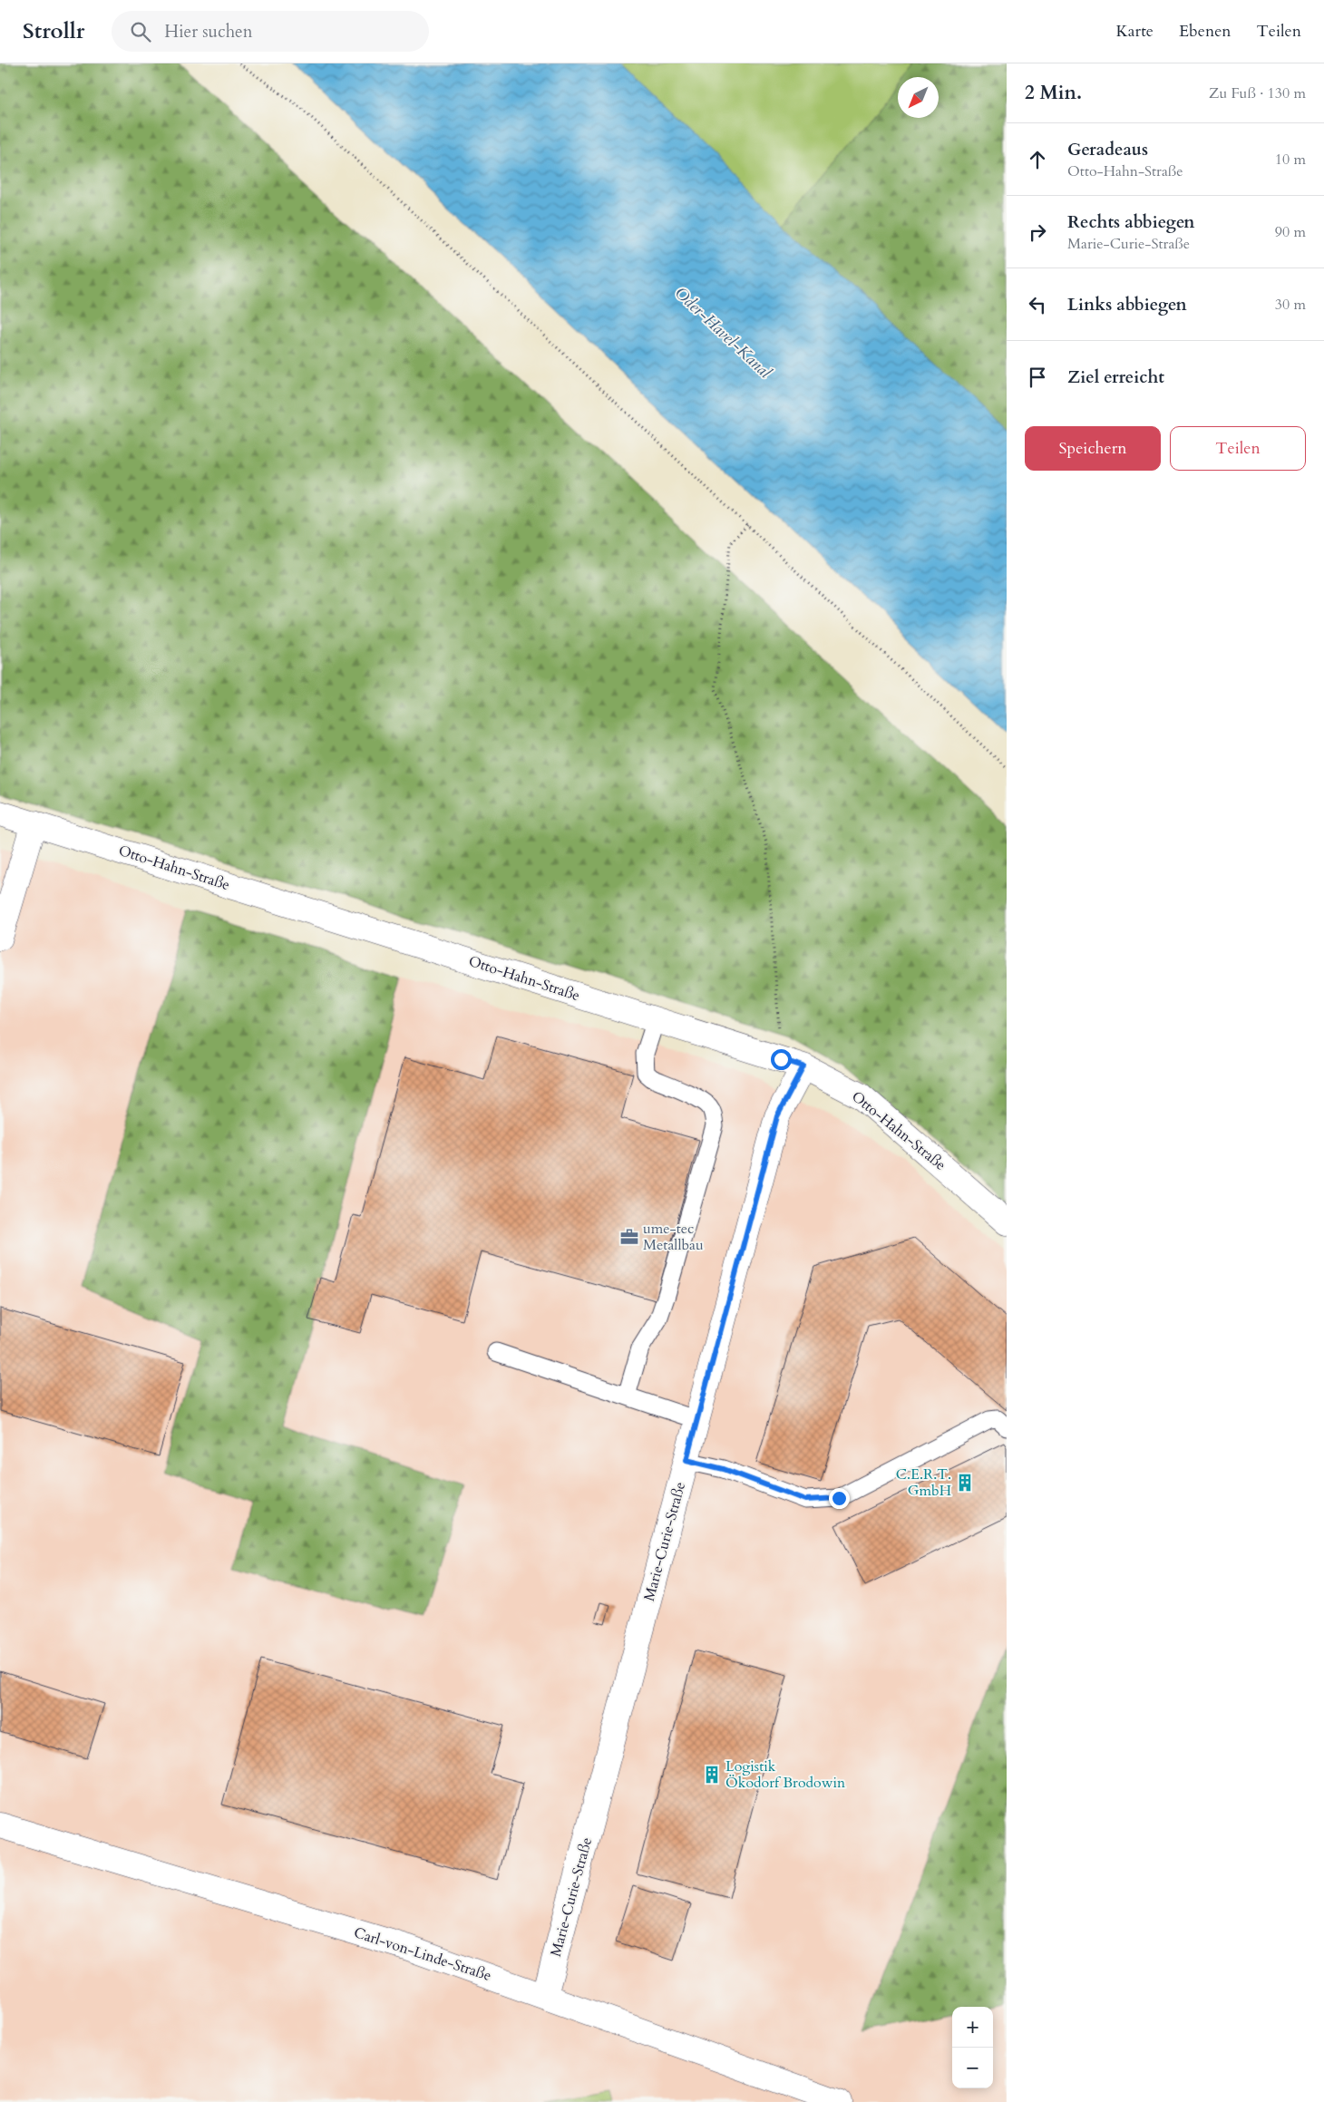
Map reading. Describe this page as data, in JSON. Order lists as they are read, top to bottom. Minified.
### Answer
{"streets":{"street":["Otto-Hahn-Straße","Marie-Curie-Straße","Carl-von-Linde-Straße"]},"crossings":[["Otto-Hahn-Straße","Marie-Curie-Straße"],["Marie-Curie-Straße","Carl-von-Linde-Straße"]],"water":["Oder-Havel-Kanal"],"places":{"office":["ume-tec Metallbau"],"building":["C.E.R.T. GmbH","Logistik Ökodorf Brodowin"]},"north":"bottom left","page":{"header":"Strollr","search":"Hier suchen","nav":["Karte","Ebenen","Teilen"],"heading":["2 Min.","Zu Fuß · 130 m"],"list":[["Geradeaus","Otto-Hahn-Straße","10 m"],["Rechts abbiegen","Marie-Curie-Straße","90 m"],["Links abbiegen","30 m"],"Ziel erreicht"],"buttons":["Speichern","Teilen"],"map_buttons":["+","−"]}}
